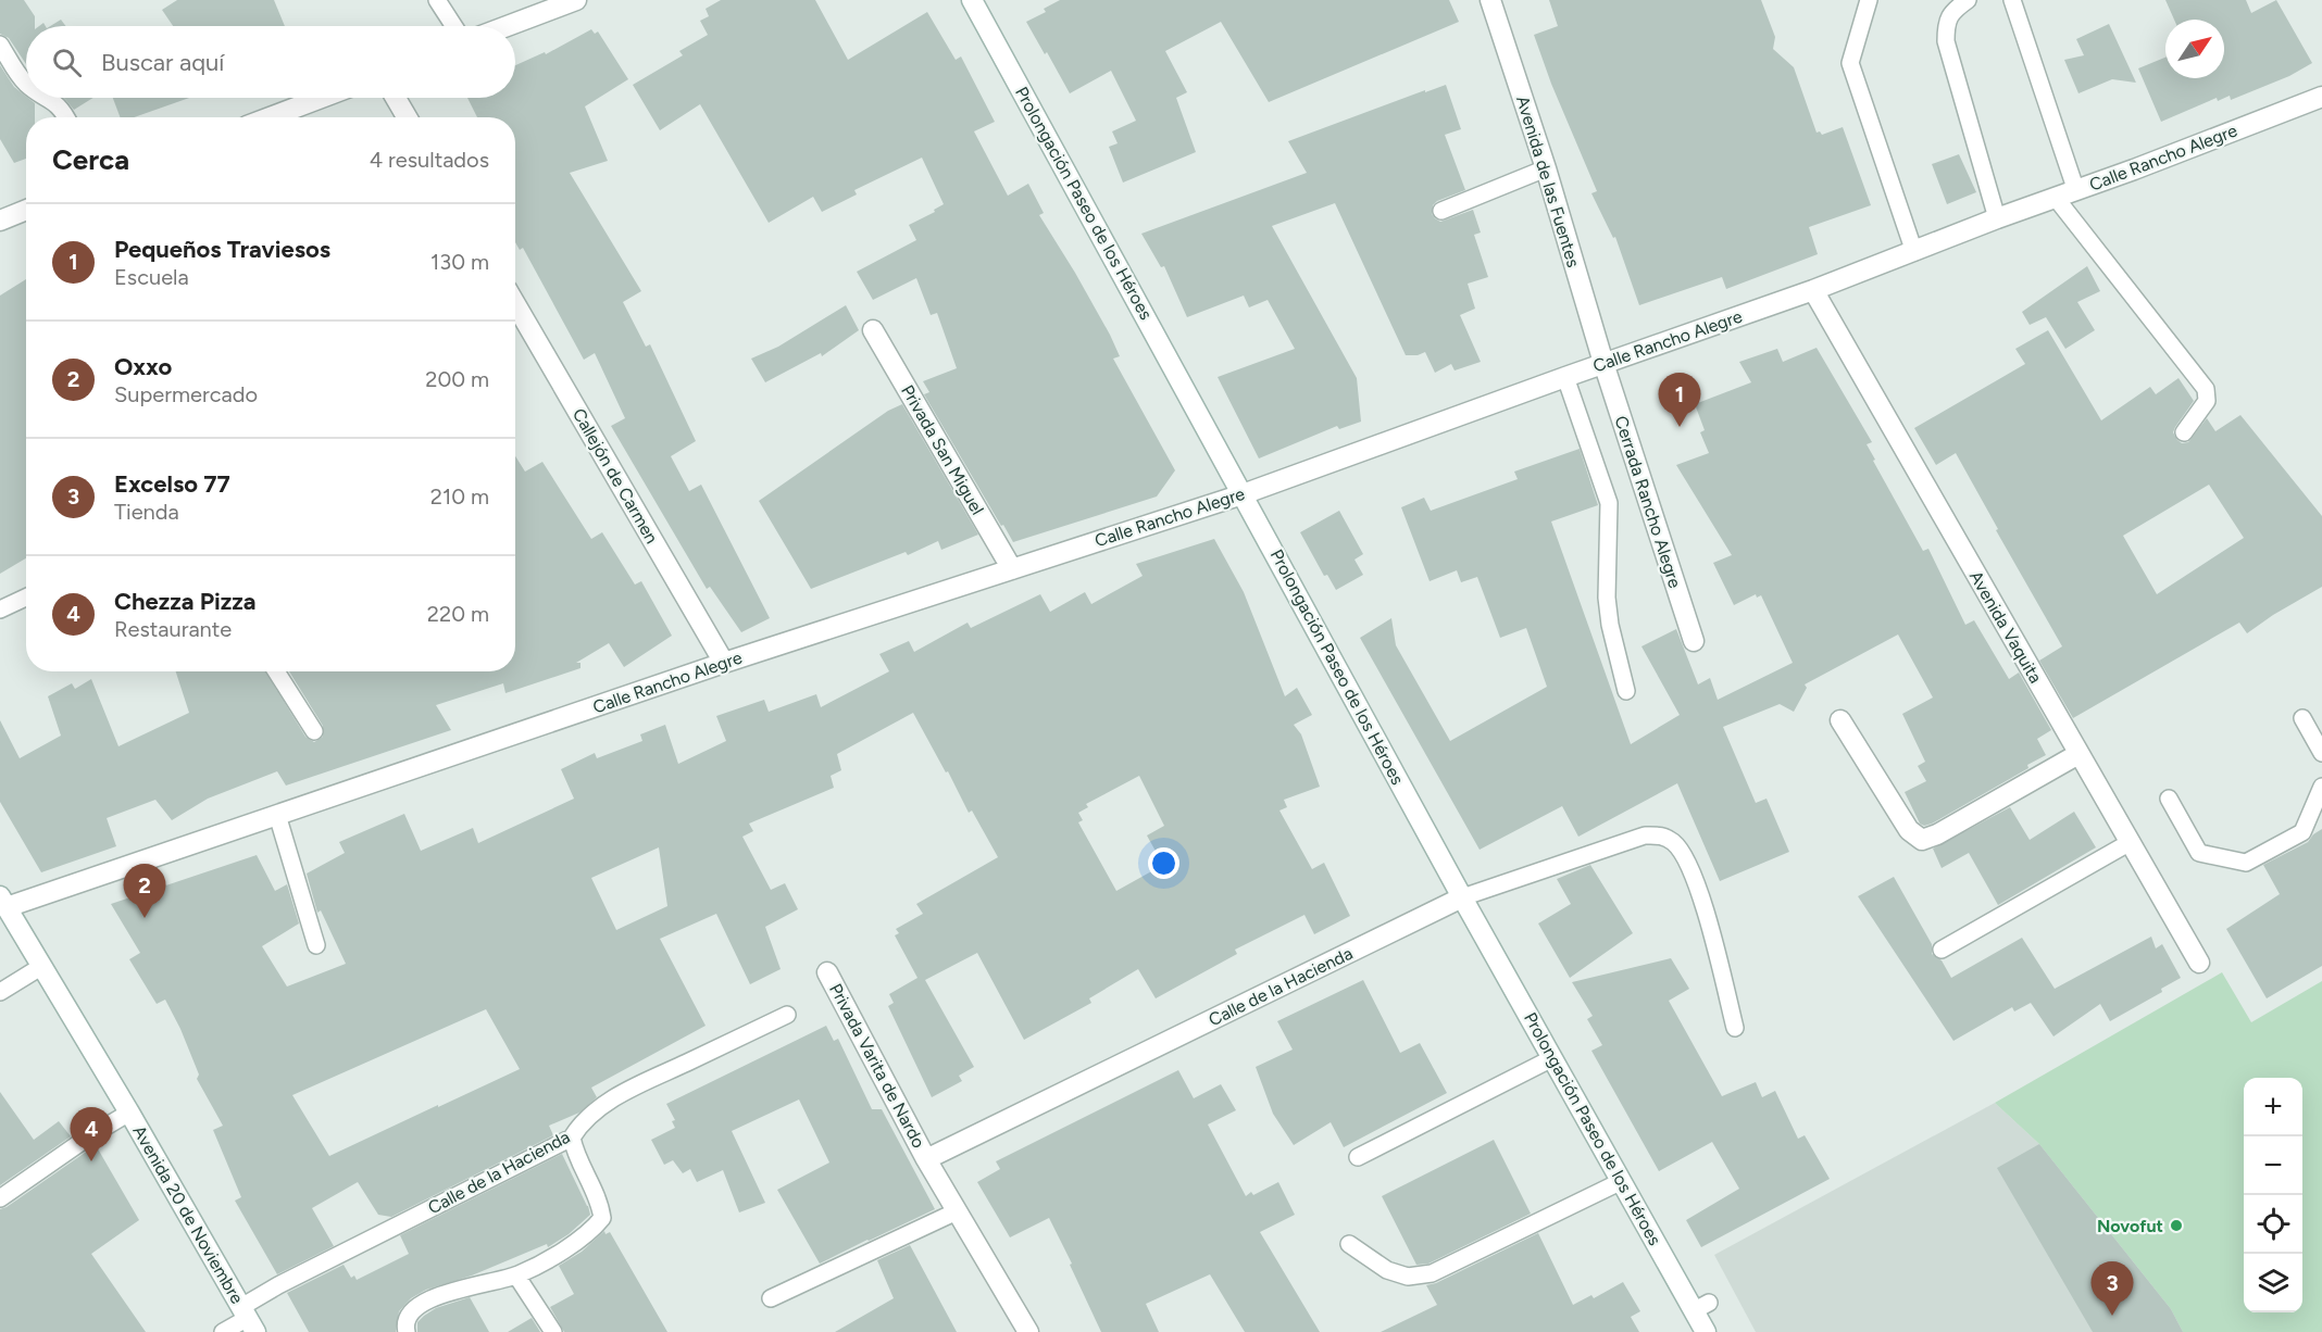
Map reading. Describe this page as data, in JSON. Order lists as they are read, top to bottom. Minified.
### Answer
{"streets":{"street":["Calle Rancho Alegre","Avenida de las Fuentes","Prolongación Paseo de los Héroes","Privada San Miguel","Callejón de Carmen","Cerrada Rancho Alegre","Avenida Vaquita","Calle de la Hacienda","Privada Varita de Nardo","Avenida 20 de Noviembre"]},"crossings":[["Calle Rancho Alegre","Avenida de las Fuentes"],["Calle Rancho Alegre","Prolongación Paseo de los Héroes"],["Calle Rancho Alegre","Privada San Miguel"],["Calle Rancho Alegre","Callejón de Carmen"],["Calle Rancho Alegre","Cerrada Rancho Alegre"],["Calle Rancho Alegre","Avenida Vaquita"],["Calle Rancho Alegre","Avenida 20 de Noviembre"],["Avenida de las Fuentes","Cerrada Rancho Alegre"],["Prolongación Paseo de los Héroes","Calle de la Hacienda"],["Calle de la Hacienda","Privada Varita de Nardo"],["Calle de la Hacienda","Avenida 20 de Noviembre"]],"places":["Novofut"],"north":"top right","page":{"search":"Buscar aquí","heading":["Cerca","4 resultados"],"list":[{"mark":"1","name":"Pequeños Traviesos","note":"Escuela","value":"130 m"},{"mark":"2","name":"Oxxo","note":"Supermercado","value":"200 m"},{"mark":"3","name":"Excelso 77","note":"Tienda","value":"210 m"},{"mark":"4","name":"Chezza Pizza","note":"Restaurante","value":"220 m"}],"pins":["1","2","4","3"],"map_buttons":["+","−"]}}
